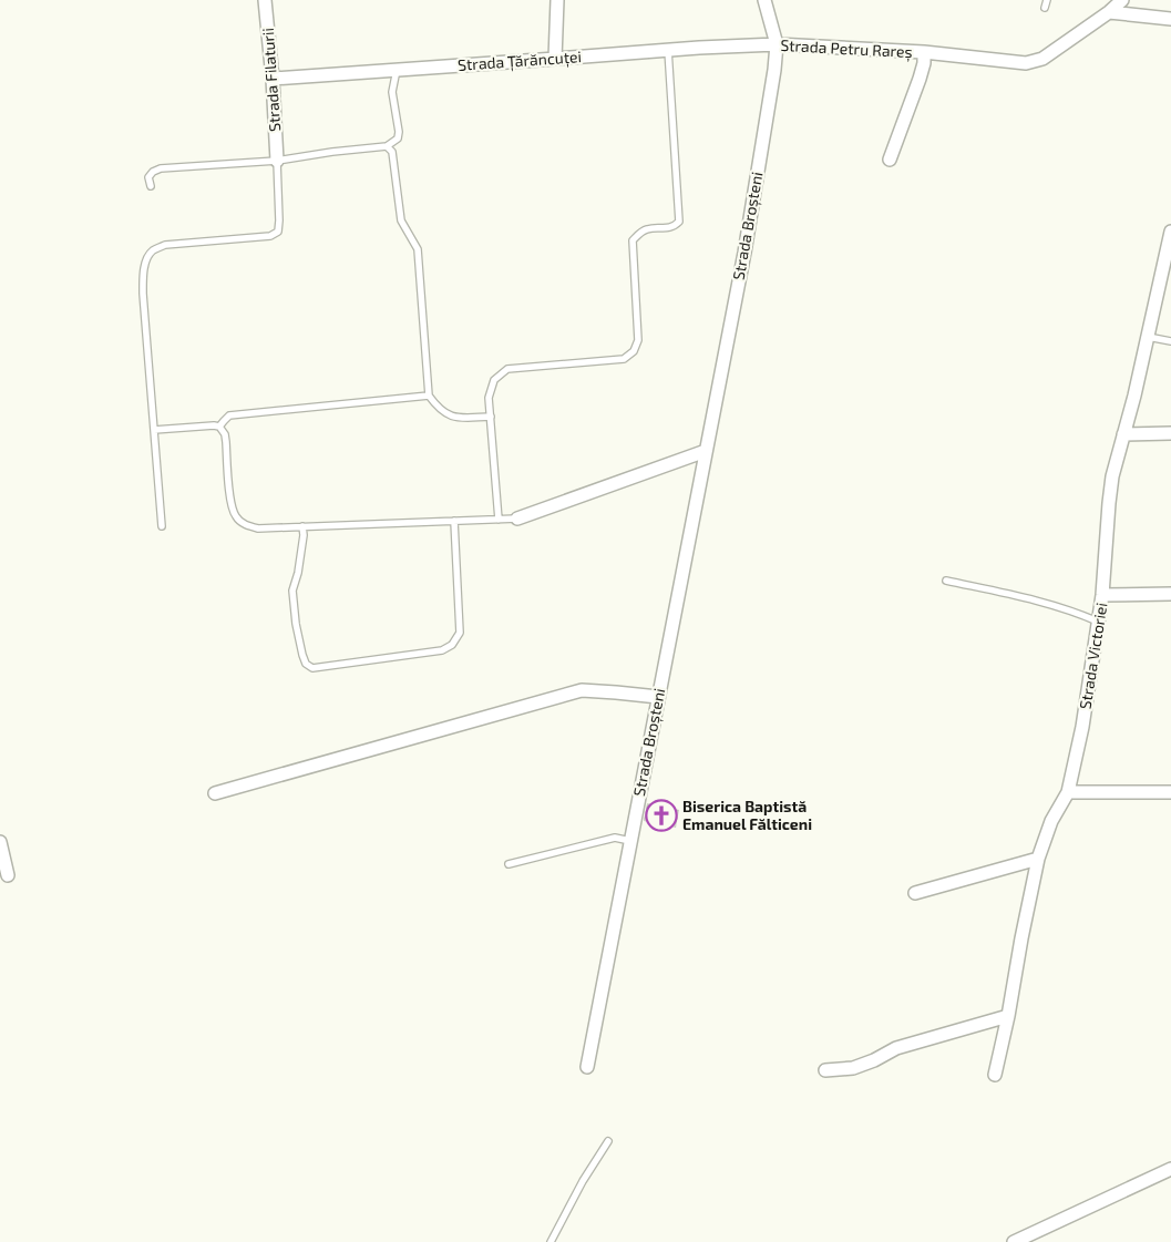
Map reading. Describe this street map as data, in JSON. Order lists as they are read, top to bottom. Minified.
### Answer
{"streets":{"street":["Strada Petru Rareș","Strada Țărăncuței","Strada Filaturii","Strada Broșteni","Strada Victoriei"]},"crossings":[["Strada Petru Rareș","Strada Țărăncuței"],["Strada Petru Rareș","Strada Broșteni"],["Strada Țărăncuței","Strada Filaturii"],["Strada Țărăncuței","Strada Broșteni"]],"places":{"church":["Biserica Baptistă Emanuel Fălticeni"]}}
